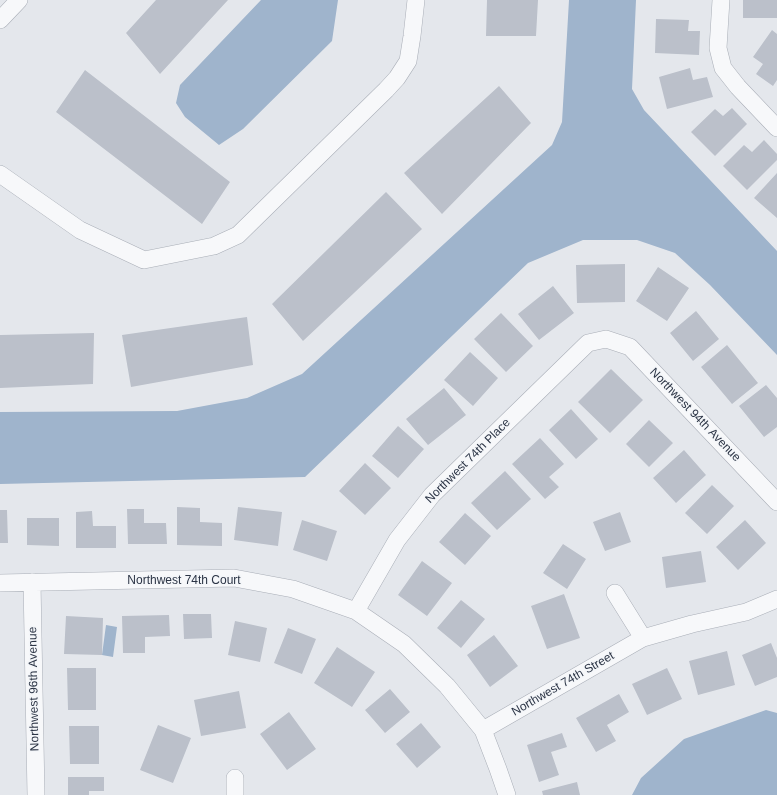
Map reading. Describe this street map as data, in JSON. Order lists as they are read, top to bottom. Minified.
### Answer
{"streets":{"street":["Northwest 94th Avenue","Northwest 74th Place","Northwest 74th Court","Northwest 74th Street","Northwest 96th Avenue"]},"crossings":[["Northwest 94th Avenue","Northwest 74th Place"],["Northwest 74th Place","Northwest 74th Court"],["Northwest 74th Court","Northwest 74th Street"],["Northwest 74th Court","Northwest 96th Avenue"]]}
